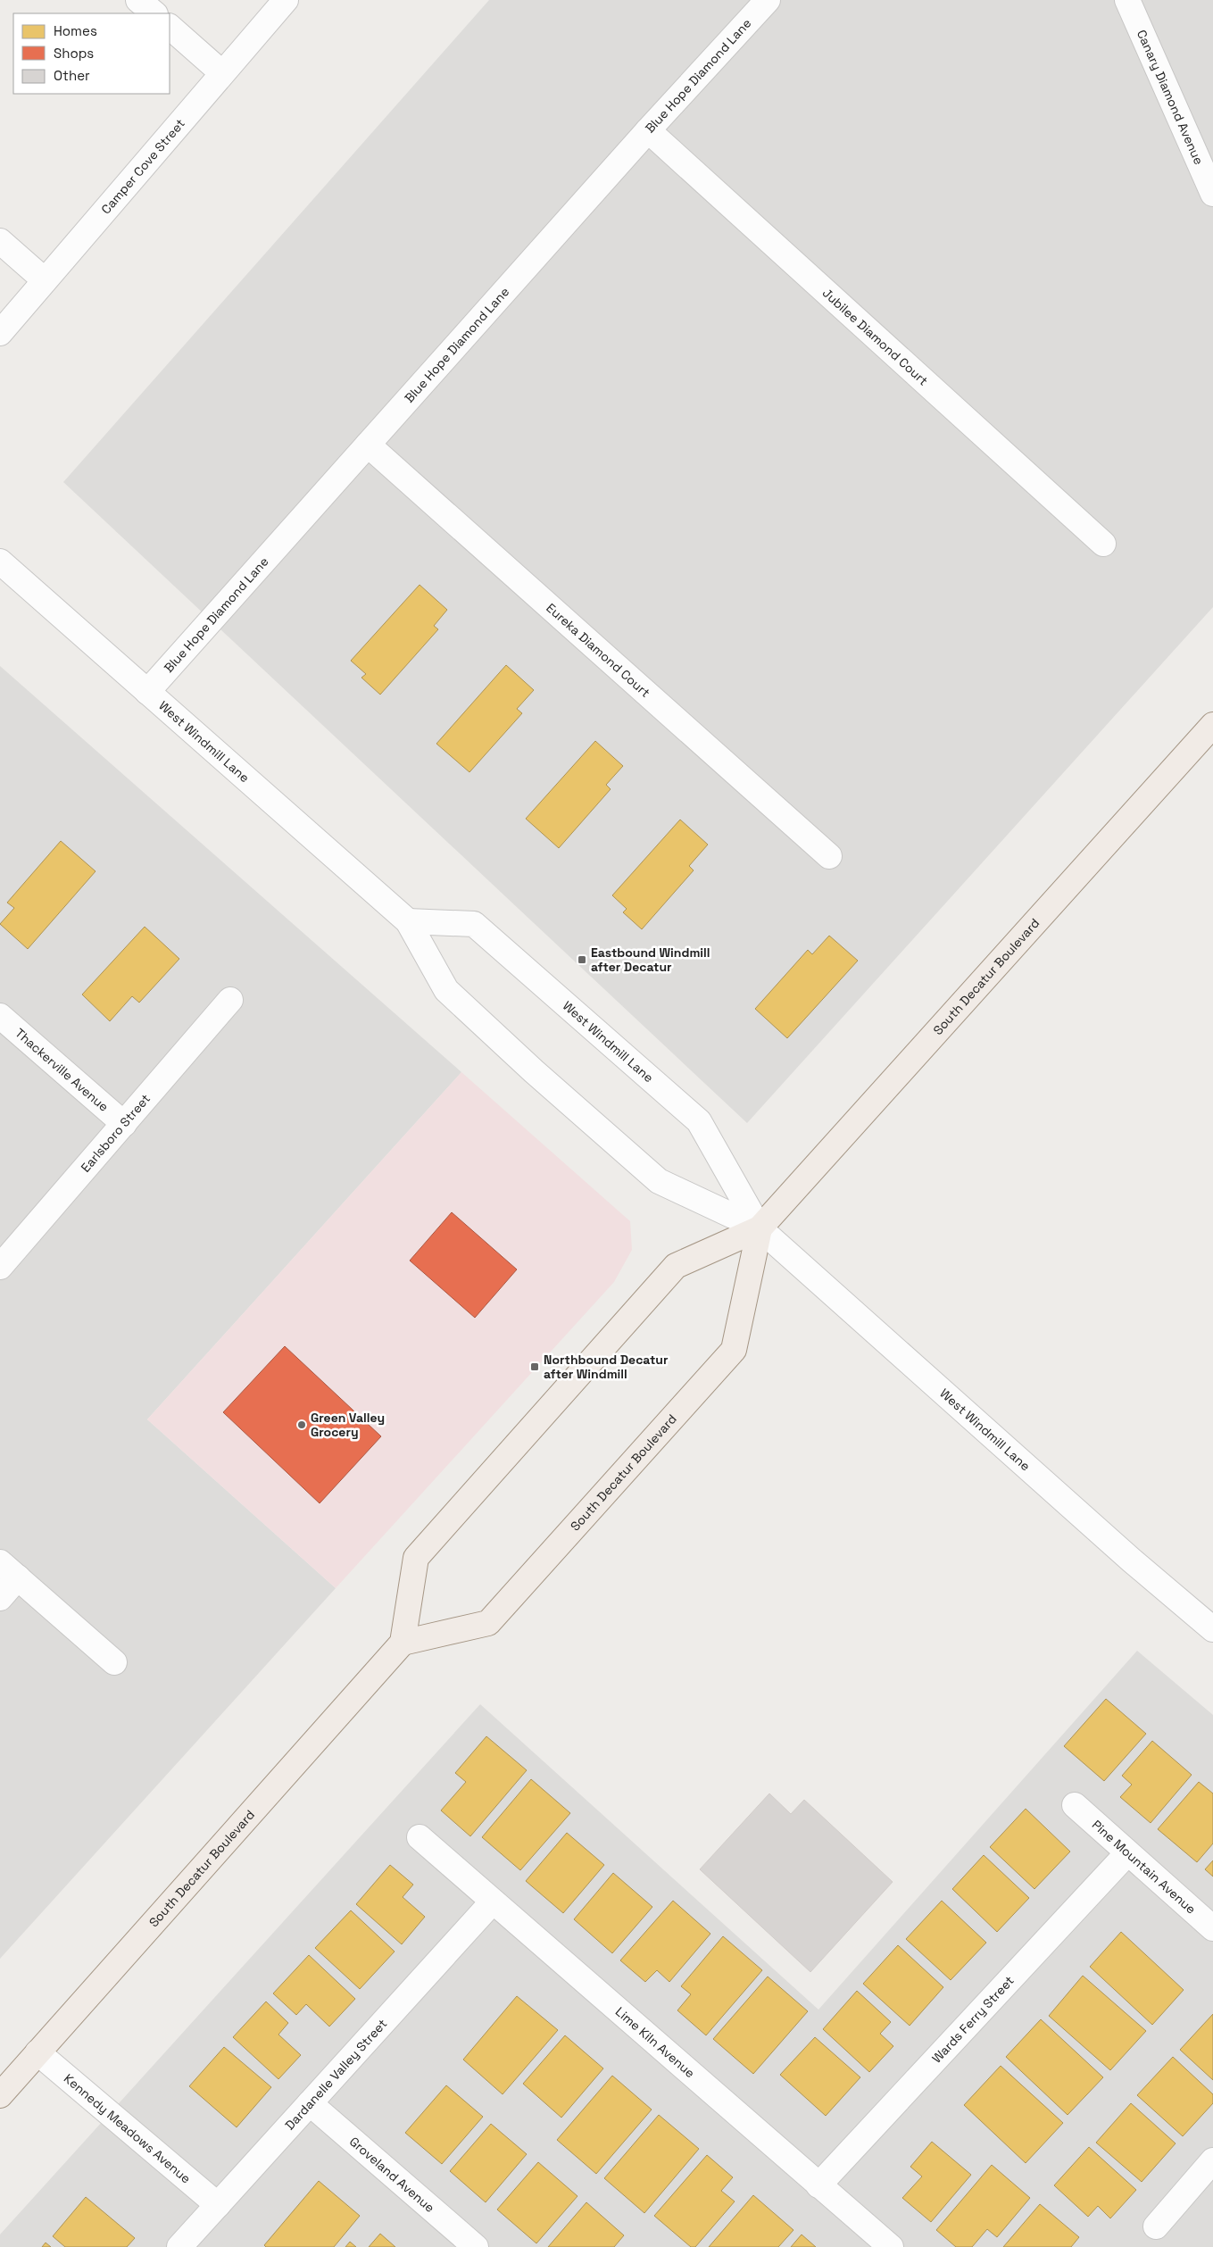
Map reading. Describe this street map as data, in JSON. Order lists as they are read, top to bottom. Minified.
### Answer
{"streets":{"main road":["South Decatur Boulevard"],"street":["Blue Hope Diamond Lane","Canary Diamond Avenue","Camper Cove Street","Jubilee Diamond Court","Eureka Diamond Court","West Windmill Lane","Thackerville Avenue","Earlsboro Street","Pine Mountain Avenue","Wards Ferry Street","Lime Kiln Avenue","Dardanelle Valley Street","Kennedy Meadows Avenue","Groveland Avenue"]},"crossings":[["Blue Hope Diamond Lane","Jubilee Diamond Court"],["Blue Hope Diamond Lane","Eureka Diamond Court"],["Blue Hope Diamond Lane","West Windmill Lane"],["West Windmill Lane","South Decatur Boulevard"],["South Decatur Boulevard","Kennedy Meadows Avenue"],["Thackerville Avenue","Earlsboro Street"],["Pine Mountain Avenue","Wards Ferry Street"],["Wards Ferry Street","Lime Kiln Avenue"],["Lime Kiln Avenue","Dardanelle Valley Street"],["Dardanelle Valley Street","Kennedy Meadows Avenue"],["Dardanelle Valley Street","Groveland Avenue"]],"places":{"transit":["Eastbound Windmill after Decatur","Northbound Decatur after Windmill"],"other":["Green Valley Grocery"]},"legend":["Homes","Shops","Other"]}
